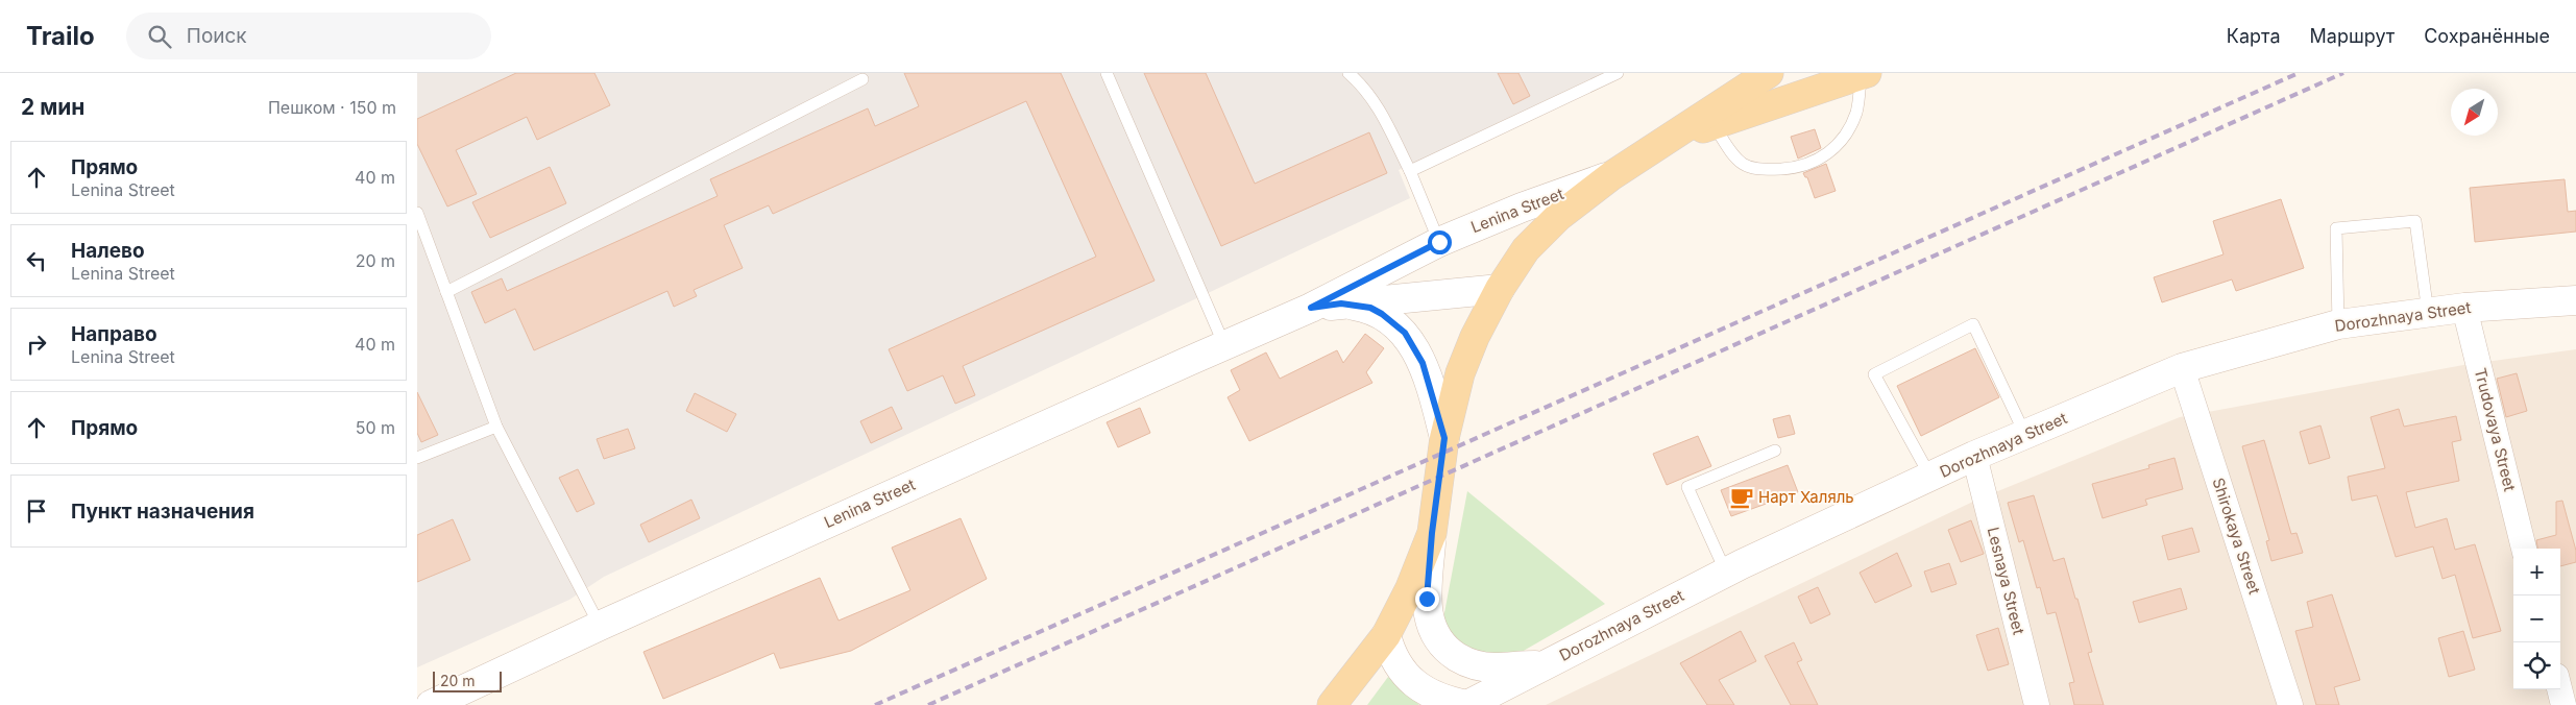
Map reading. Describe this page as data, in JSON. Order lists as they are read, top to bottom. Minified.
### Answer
{"streets":{"main road":["Lenina Street"],"street":["Dorozhnaya Street","Trudovaya Street","Shirokaya Street","Lesnaya Street"]},"crossings":[["Dorozhnaya Street","Trudovaya Street"],["Dorozhnaya Street","Shirokaya Street"],["Dorozhnaya Street","Lesnaya Street"]],"places":{"cafe":["Нарт Халяль"]},"scale_bar":"20 m","north":"bottom left","page":{"header":"Trailo","search":"Поиск","nav":["Карта","Маршрут","Сохранённые"],"heading":["2 мин","Пешком · 150 m"],"list":[["Прямо","Lenina Street","40 m"],["Налево","Lenina Street","20 m"],["Направо","Lenina Street","40 m"],["Прямо","50 m"],"Пункт назначения"],"map_buttons":["+","−"],"scale":"20 m"}}
